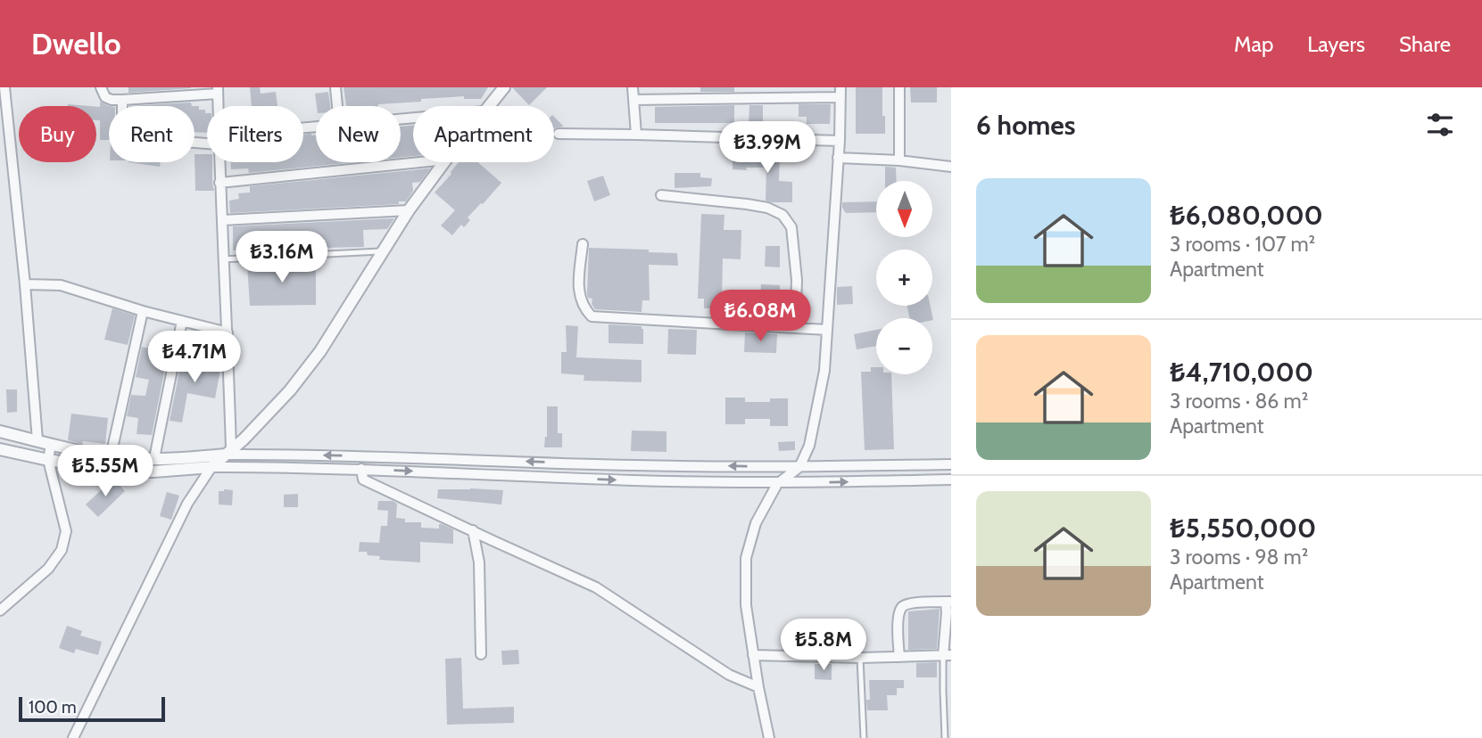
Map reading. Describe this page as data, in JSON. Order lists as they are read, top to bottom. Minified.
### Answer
{"scale_bar":"100 m","north":"bottom","page":{"header":"Dwello","nav":["Map","Layers","Share"],"heading":"6 homes","chip":["Buy","Rent","Filters","New","Apartment"],"price":["₺3.99M","₺3.16M","₺6.08M","₺4.71M","₺5.55M","₺5.8M"],"list":[{"name":"₺6,080,000","note":"3 rooms · 107 m² · Apartment"},{"name":"₺4,710,000","note":"3 rooms · 86 m² · Apartment"},{"name":"₺5,550,000","note":"3 rooms · 98 m² · Apartment"}],"map_buttons":["+","−"],"scale":"100 m"}}
